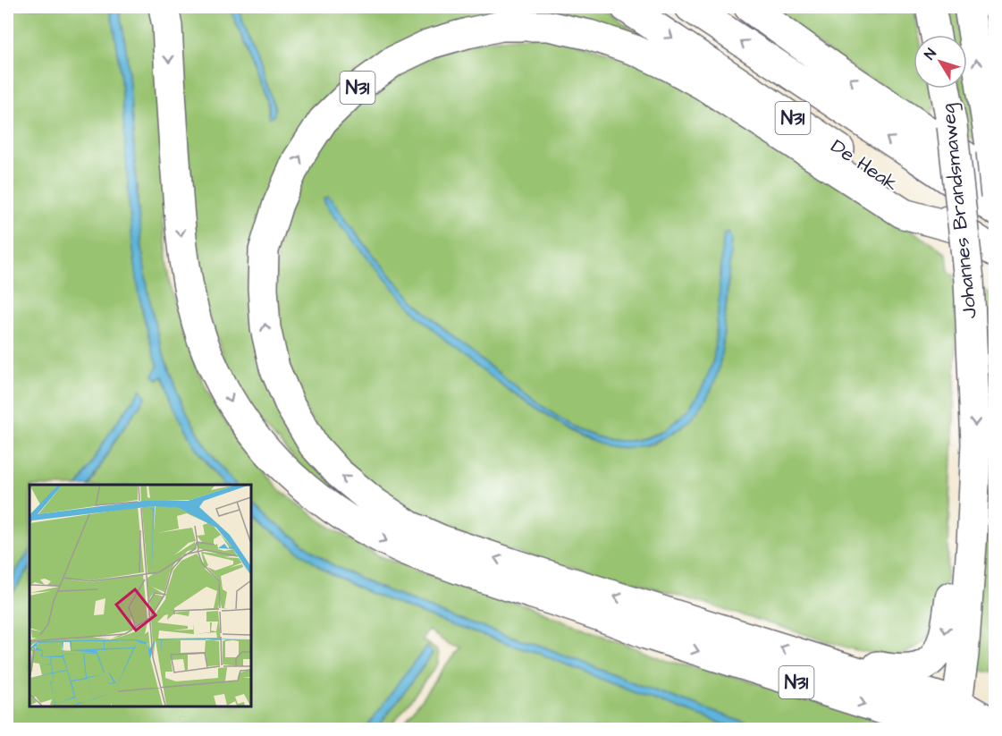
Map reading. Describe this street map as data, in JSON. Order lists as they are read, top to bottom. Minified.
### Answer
{"streets":{"highway":["N31","De Heak","Johannes Brandsmaweg"]},"crossings":[["N31","De Heak"],["N31","Johannes Brandsmaweg"]],"north":"top left"}
